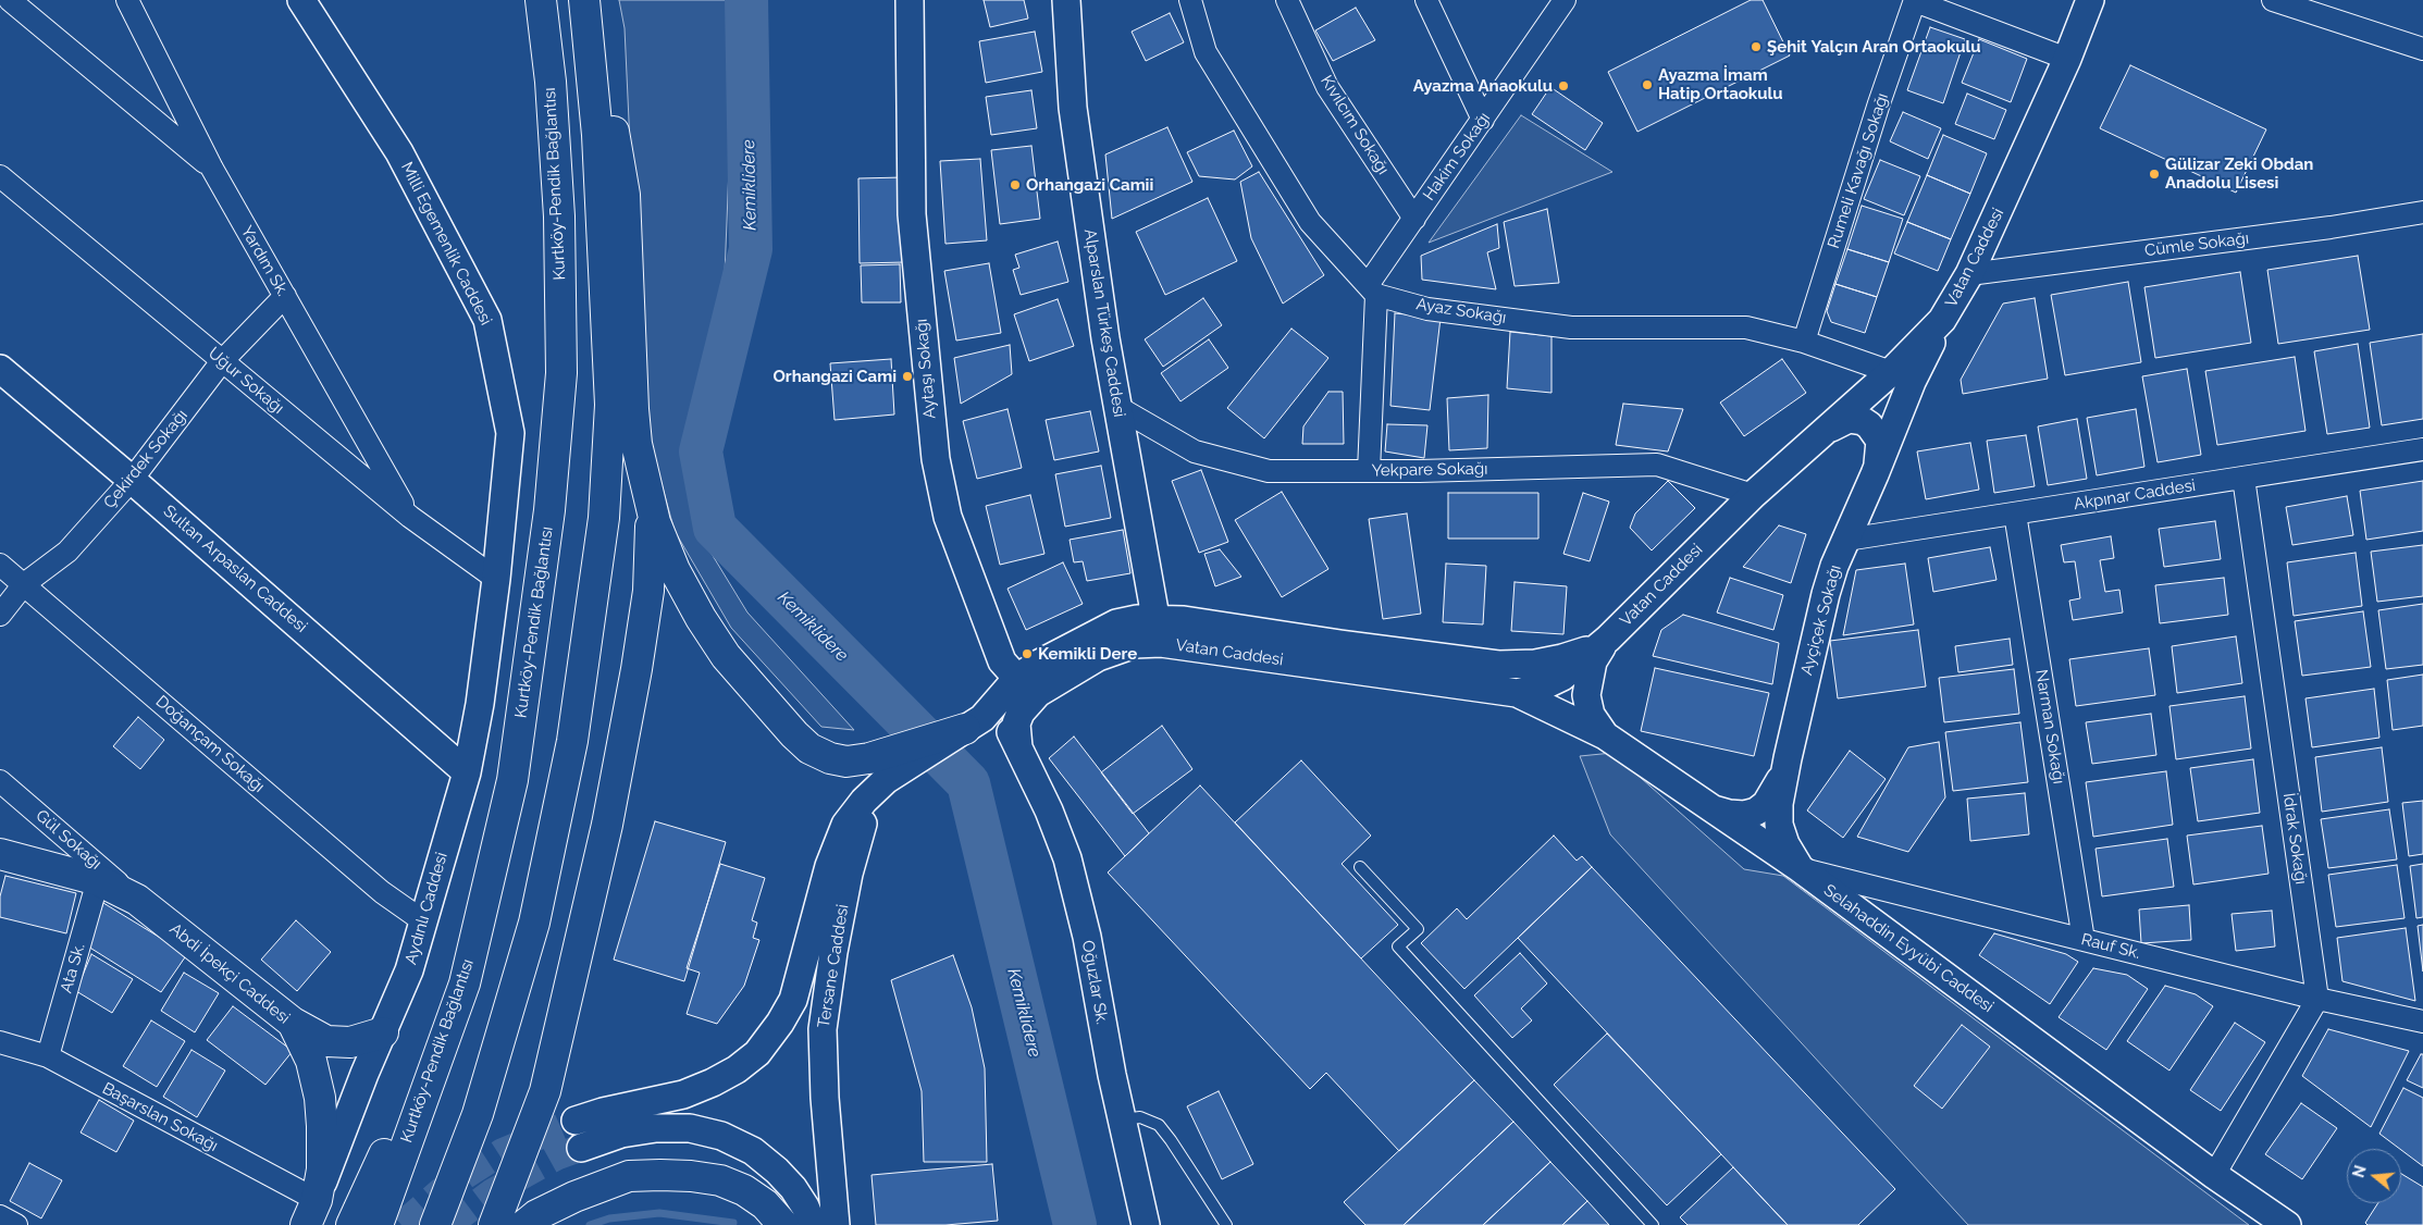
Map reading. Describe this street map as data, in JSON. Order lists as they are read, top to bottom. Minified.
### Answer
{"streets":{"main road":["Kurtköy-Pendik Bağlantısı","Abdi İpekçi Caddesi"],"street":["Kıvılcım Sokağı","Hakim Sokağı","Rumeli Kavağı Sokağı","Milli Egemenlik Caddesi","Cümle Sokağı","Vatan Caddesi","Yardım Sk.","Ayaz Sokağı","Alparslan Türkeş Caddesi","Aytaşı Sokağı","Uğur Sokağı","Çekirdek Sokağı","Yekpare Sokağı","Akpınar Caddesi","Sultan Arpaslan Caddesi","Ayçiçek Sokağı","Narman Sokağı","Doğançam Sokağı","İdrak Sokağı","Gül Sokağı","Aydınlı Caddesi","Rauf Sk.","Selahaddin Eyyübi Caddesi","Tersane Caddesi","Ata Sk.","Oğuzlar Sk.","Başarslan Sokağı"]},"crossings":[["Kıvılcım Sokağı","Hakim Sokağı"],["Hakim Sokağı","Ayaz Sokağı"],["Rumeli Kavağı Sokağı","Ayaz Sokağı"],["Milli Egemenlik Caddesi","Uğur Sokağı"],["Milli Egemenlik Caddesi","Aydınlı Caddesi"],["Cümle Sokağı","Vatan Caddesi"],["Vatan Caddesi","Ayaz Sokağı"],["Vatan Caddesi","Alparslan Türkeş Caddesi"],["Vatan Caddesi","Yekpare Sokağı"],["Vatan Caddesi","Ayçiçek Sokağı"],["Vatan Caddesi","Selahaddin Eyyübi Caddesi"],["Vatan Caddesi","Oğuzlar Sk."],["Yardım Sk.","Uğur Sokağı"],["Yardım Sk.","Çekirdek Sokağı"],["Alparslan Türkeş Caddesi","Yekpare Sokağı"],["Uğur Sokağı","Çekirdek Sokağı"],["Uğur Sokağı","Aydınlı Caddesi"],["Çekirdek Sokağı","Sultan Arpaslan Caddesi"],["Çekirdek Sokağı","Doğançam Sokağı"],["Akpınar Caddesi","Ayçiçek Sokağı"],["Akpınar Caddesi","Narman Sokağı"],["Akpınar Caddesi","İdrak Sokağı"],["Sultan Arpaslan Caddesi","Aydınlı Caddesi"],["Ayçiçek Sokağı","Rauf Sk."],["Ayçiçek Sokağı","Selahaddin Eyyübi Caddesi"],["Narman Sokağı","Rauf Sk."],["Doğançam Sokağı","Aydınlı Caddesi"],["İdrak Sokağı","Rauf Sk."],["Gül Sokağı","Abdi İpekçi Caddesi"],["Aydınlı Caddesi","Abdi İpekçi Caddesi"],["Aydınlı Caddesi","Başarslan Sokağı"],["Rauf Sk.","Selahaddin Eyyübi Caddesi"],["Ata Sk.","Abdi İpekçi Caddesi"],["Ata Sk.","Başarslan Sokağı"],["Abdi İpekçi Caddesi","Başarslan Sokağı"]],"water":["Kemiklidere"],"places":["Şehit Yalçın Aran Ortaokulu","Ayazma İmam Hatip Ortaokulu","Ayazma Anaokulu","Gülizar Zeki Obdan Anadolu Lisesi","Orhangazi Camii","Orhangazi Cami","Kemikli Dere"],"north":"left"}
